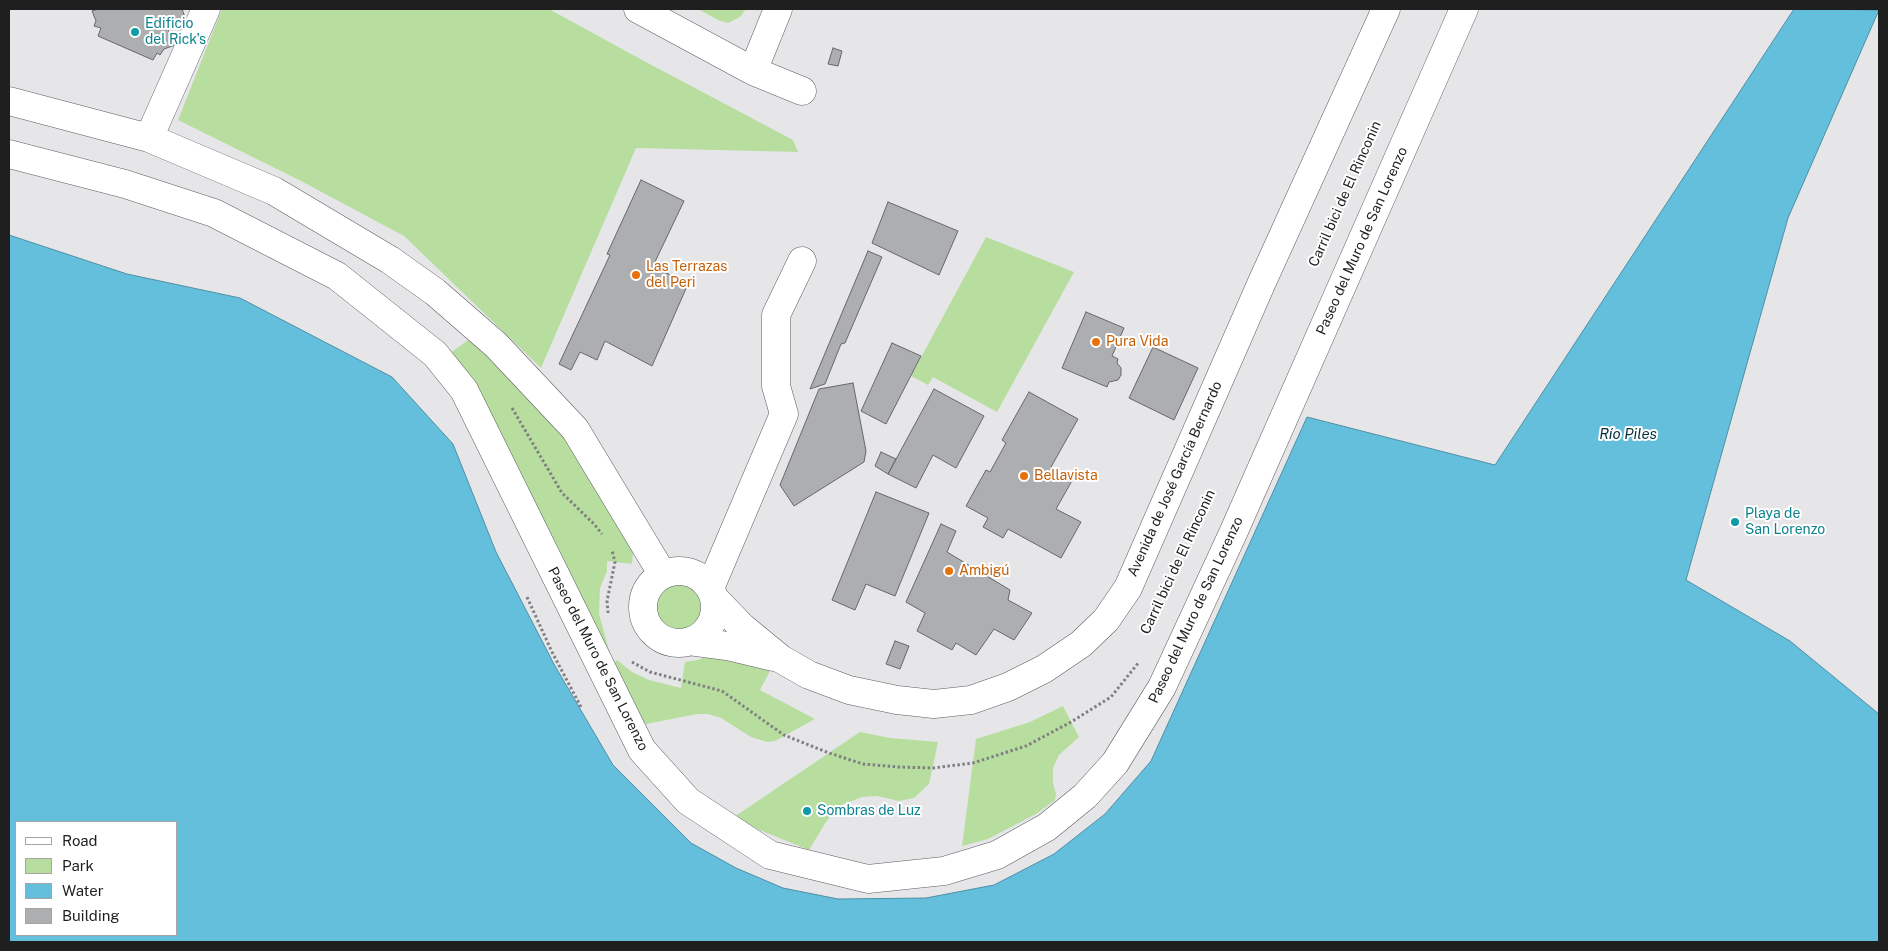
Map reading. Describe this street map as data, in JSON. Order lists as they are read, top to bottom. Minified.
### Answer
{"streets":{"street":["Paseo del Muro de San Lorenzo","Avenida de José García Bernardo"]},"water":["Río Piles"],"places":["Edificio del Rick's","Las Terrazas del Peri","Pura Vida","Bellavista","Playa de San Lorenzo","Ambigú","Sombras de Luz"],"legend":["Road","Park","Water","Building"]}
